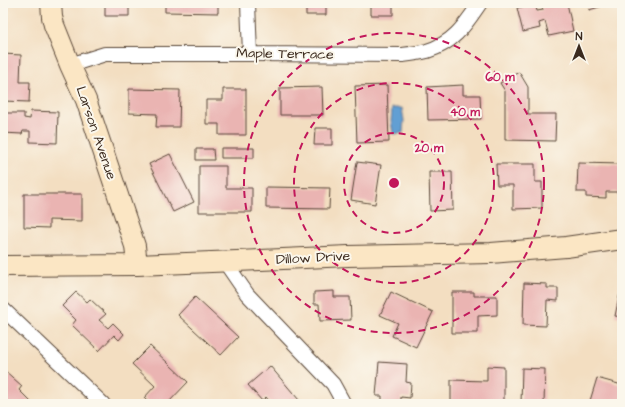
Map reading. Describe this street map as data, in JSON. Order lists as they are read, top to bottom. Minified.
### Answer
{"streets":{"street":["Maple Terrace","Larson Avenue","Dillow Drive"]},"crossings":[["Maple Terrace","Larson Avenue"],["Larson Avenue","Dillow Drive"]],"north":"top","rings":["60 m","40 m","20 m"]}
